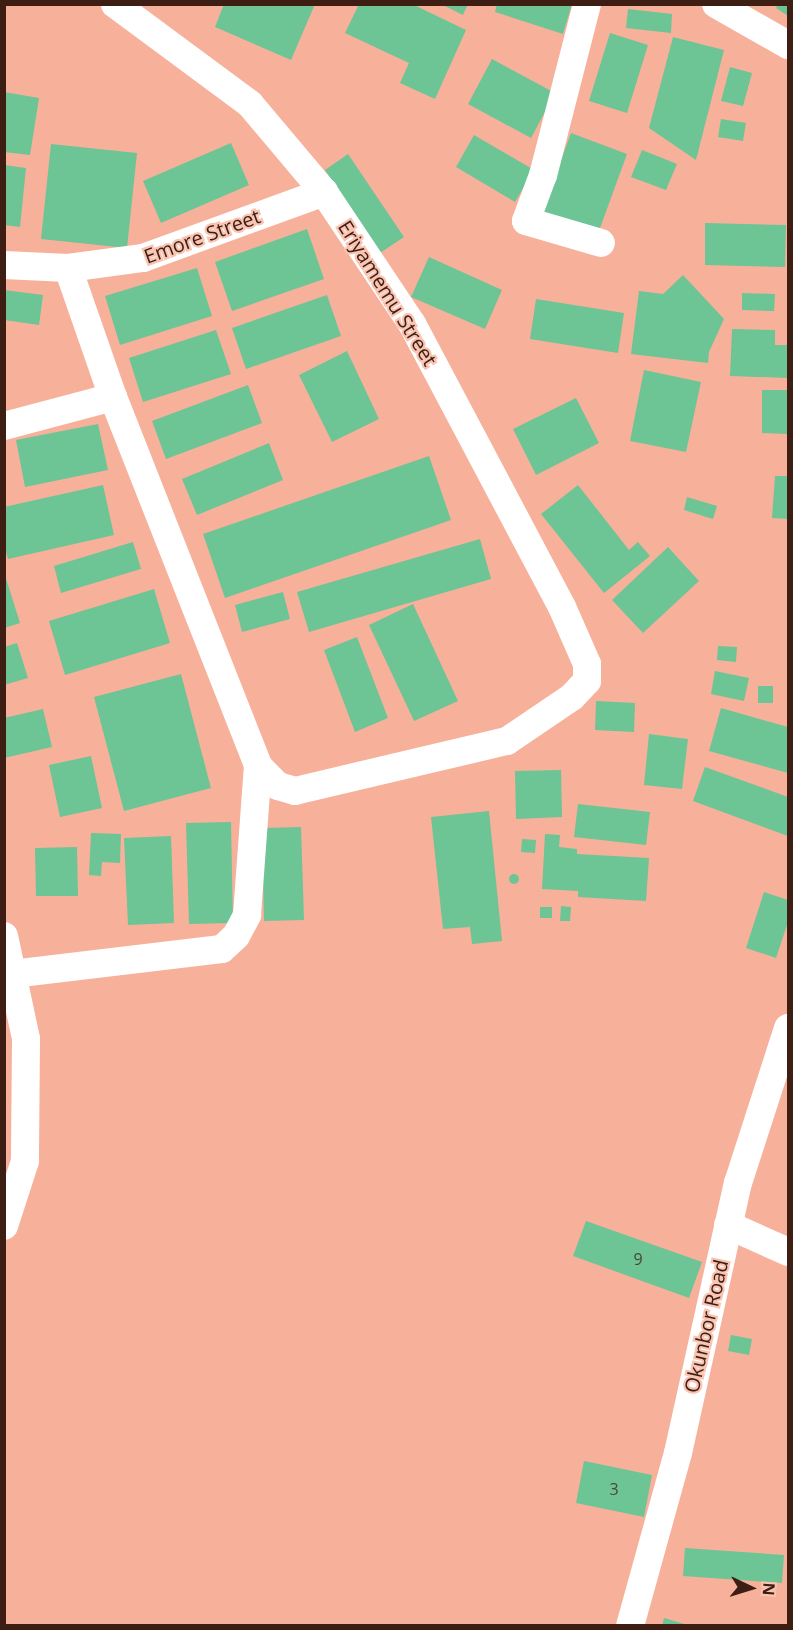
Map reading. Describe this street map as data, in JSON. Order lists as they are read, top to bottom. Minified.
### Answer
{"streets":{"street":["Emore Street","Eriyamemu Street","Okunbor Road"]},"crossings":[["Emore Street","Eriyamemu Street"]],"house_numbers":["9","3"],"north":"right"}
